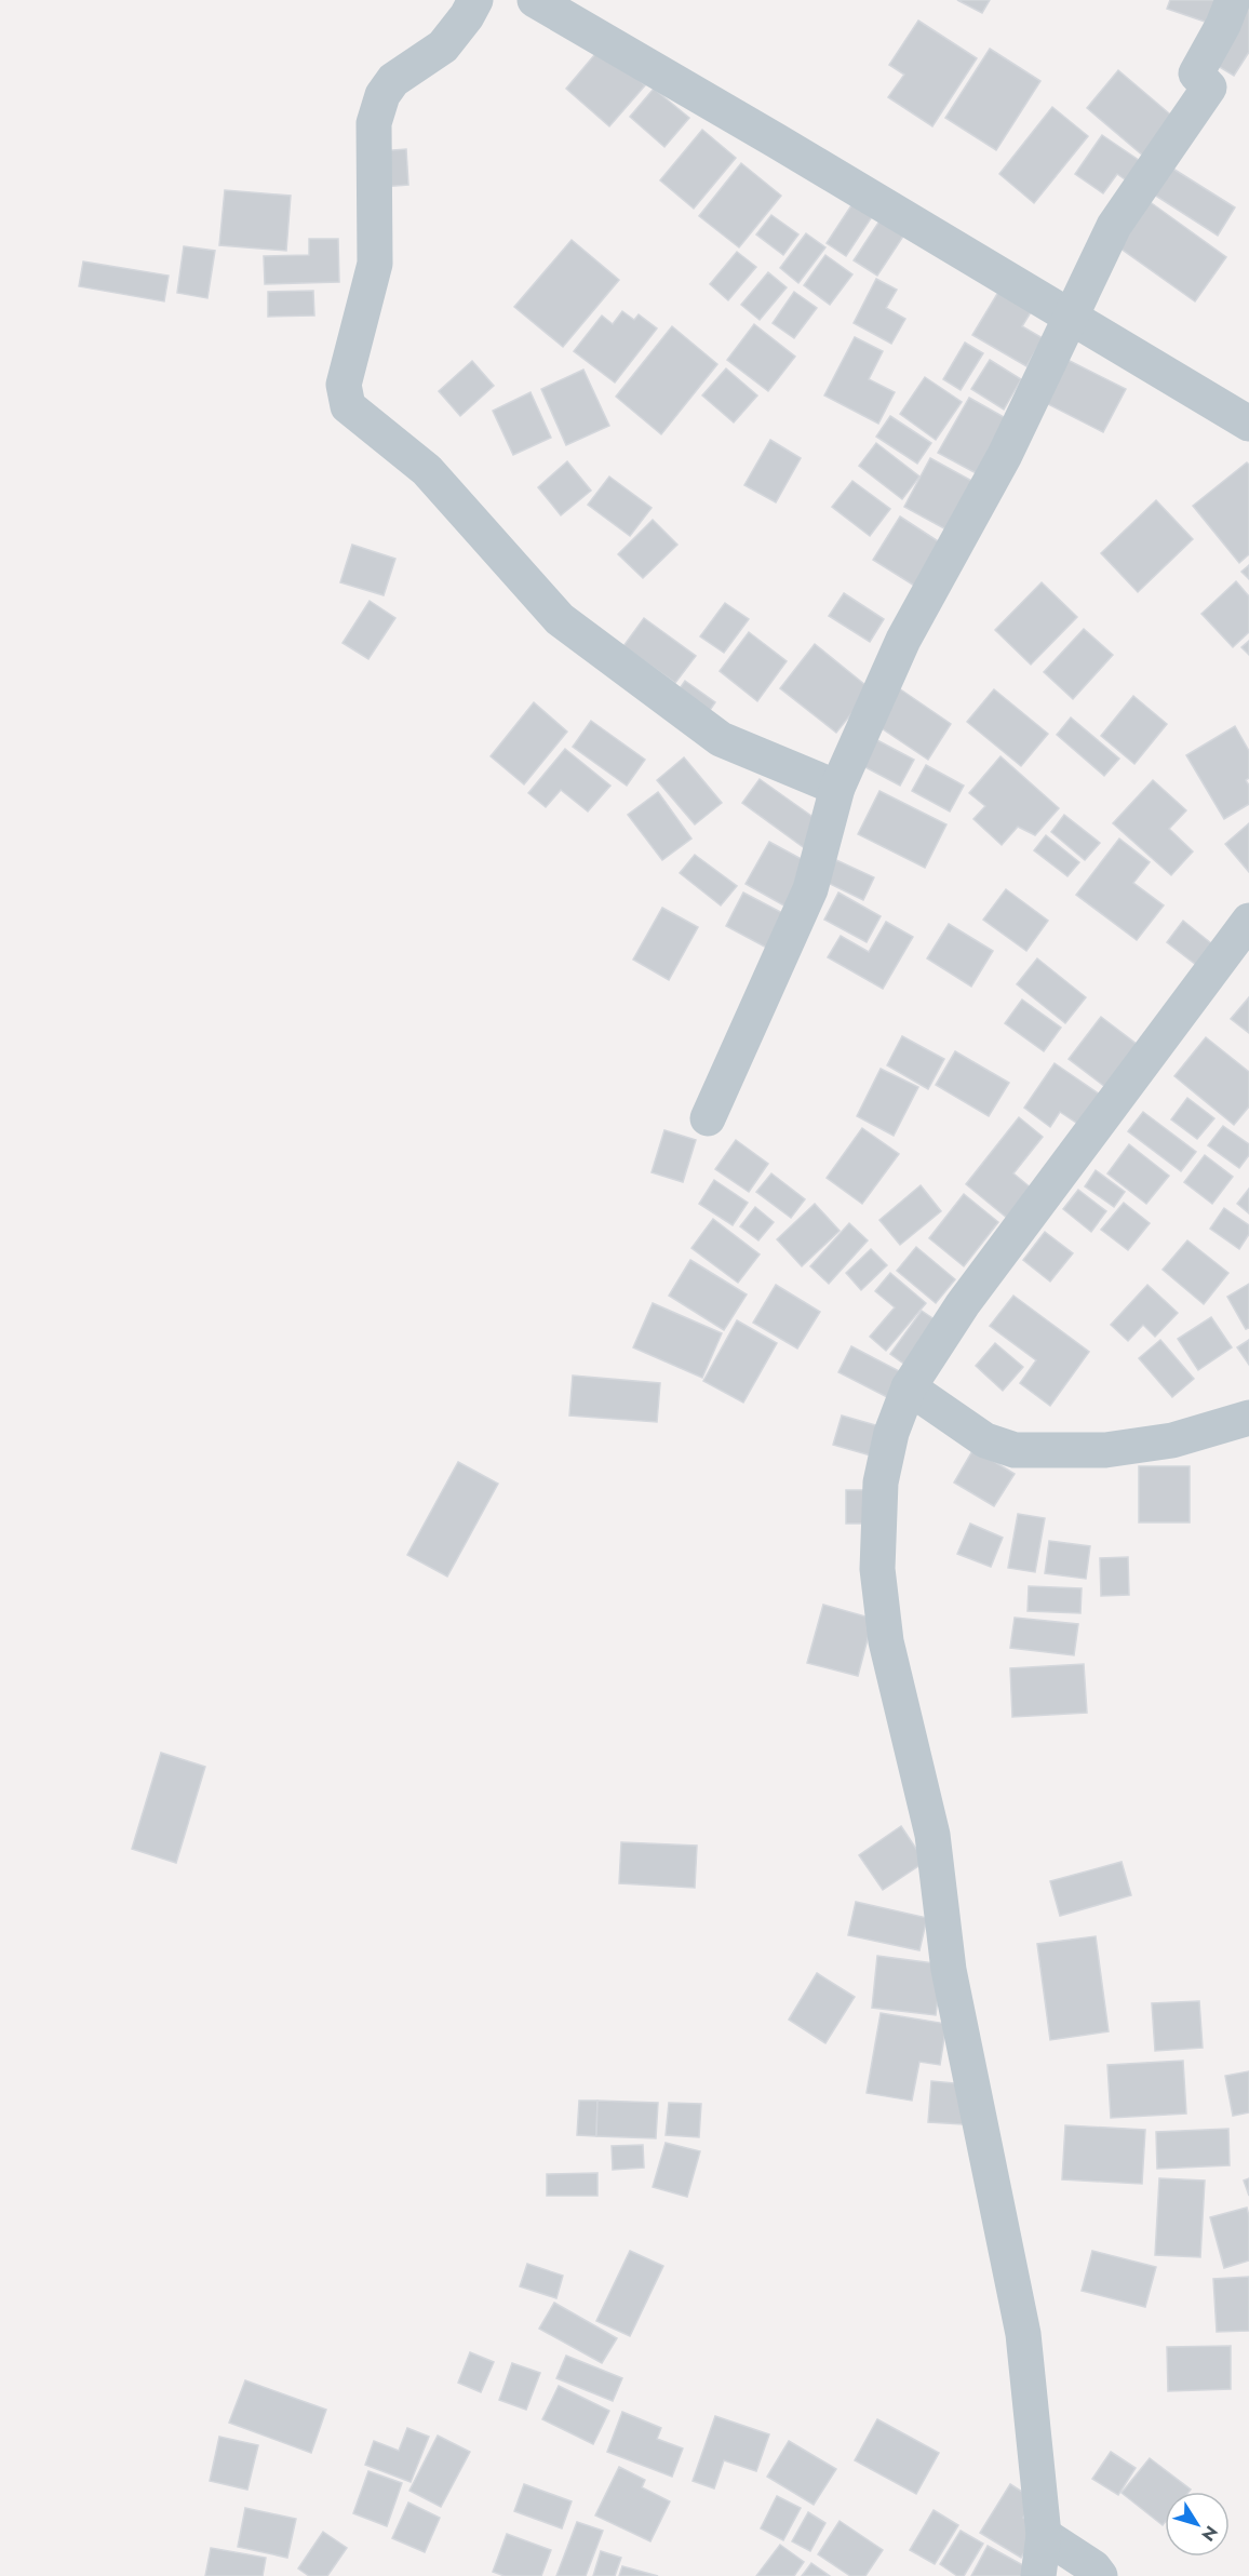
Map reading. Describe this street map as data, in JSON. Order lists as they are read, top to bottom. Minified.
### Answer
{"north":"bottom right"}
